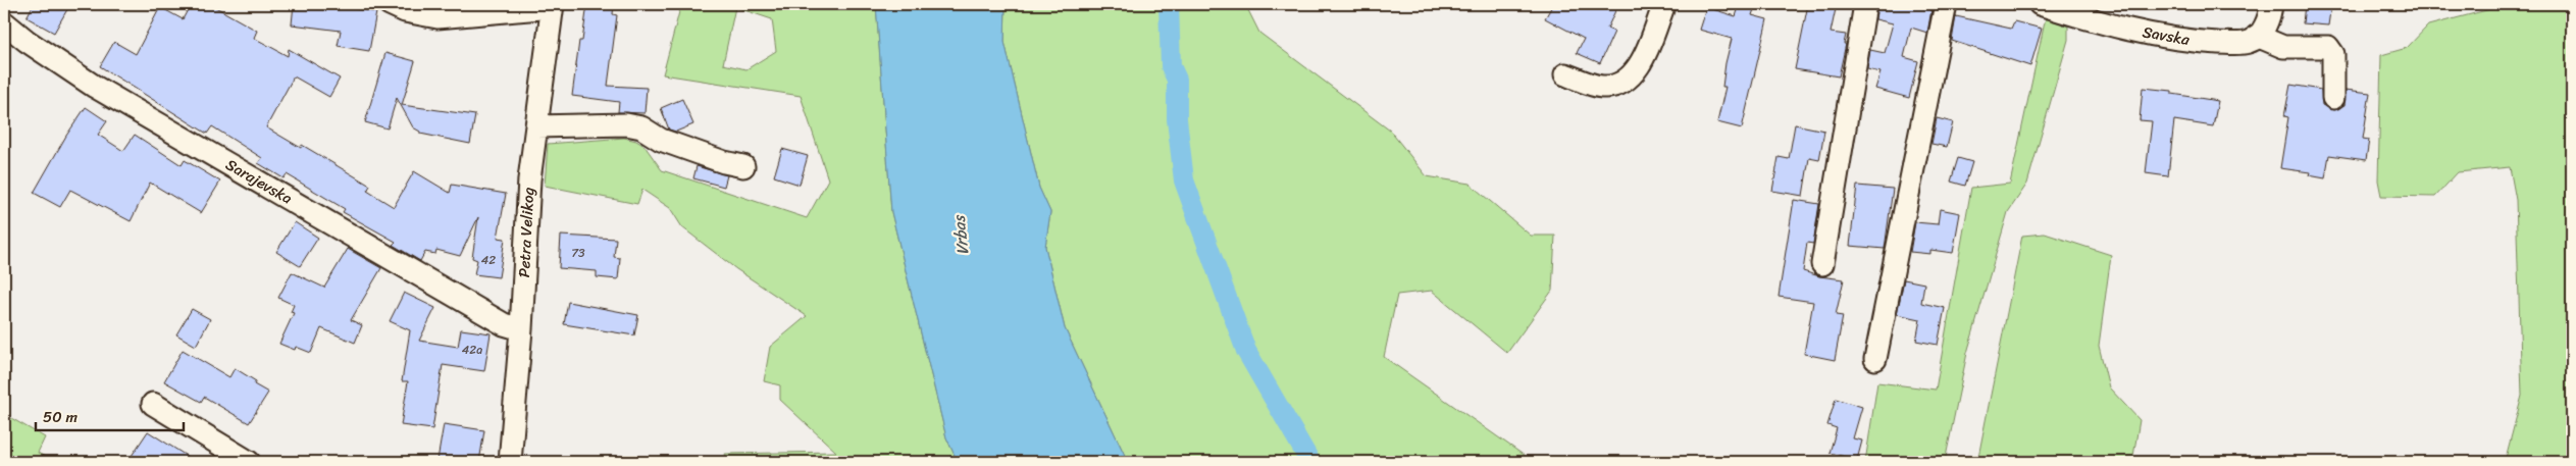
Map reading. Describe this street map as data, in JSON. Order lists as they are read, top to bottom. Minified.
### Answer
{"streets":{"street":["Savska","Sarajevska","Petra Velikog"]},"crossings":[["Sarajevska","Petra Velikog"]],"water":["Vrbas"],"house_numbers":["73","42","42a"],"scale_bar":"50 m"}
